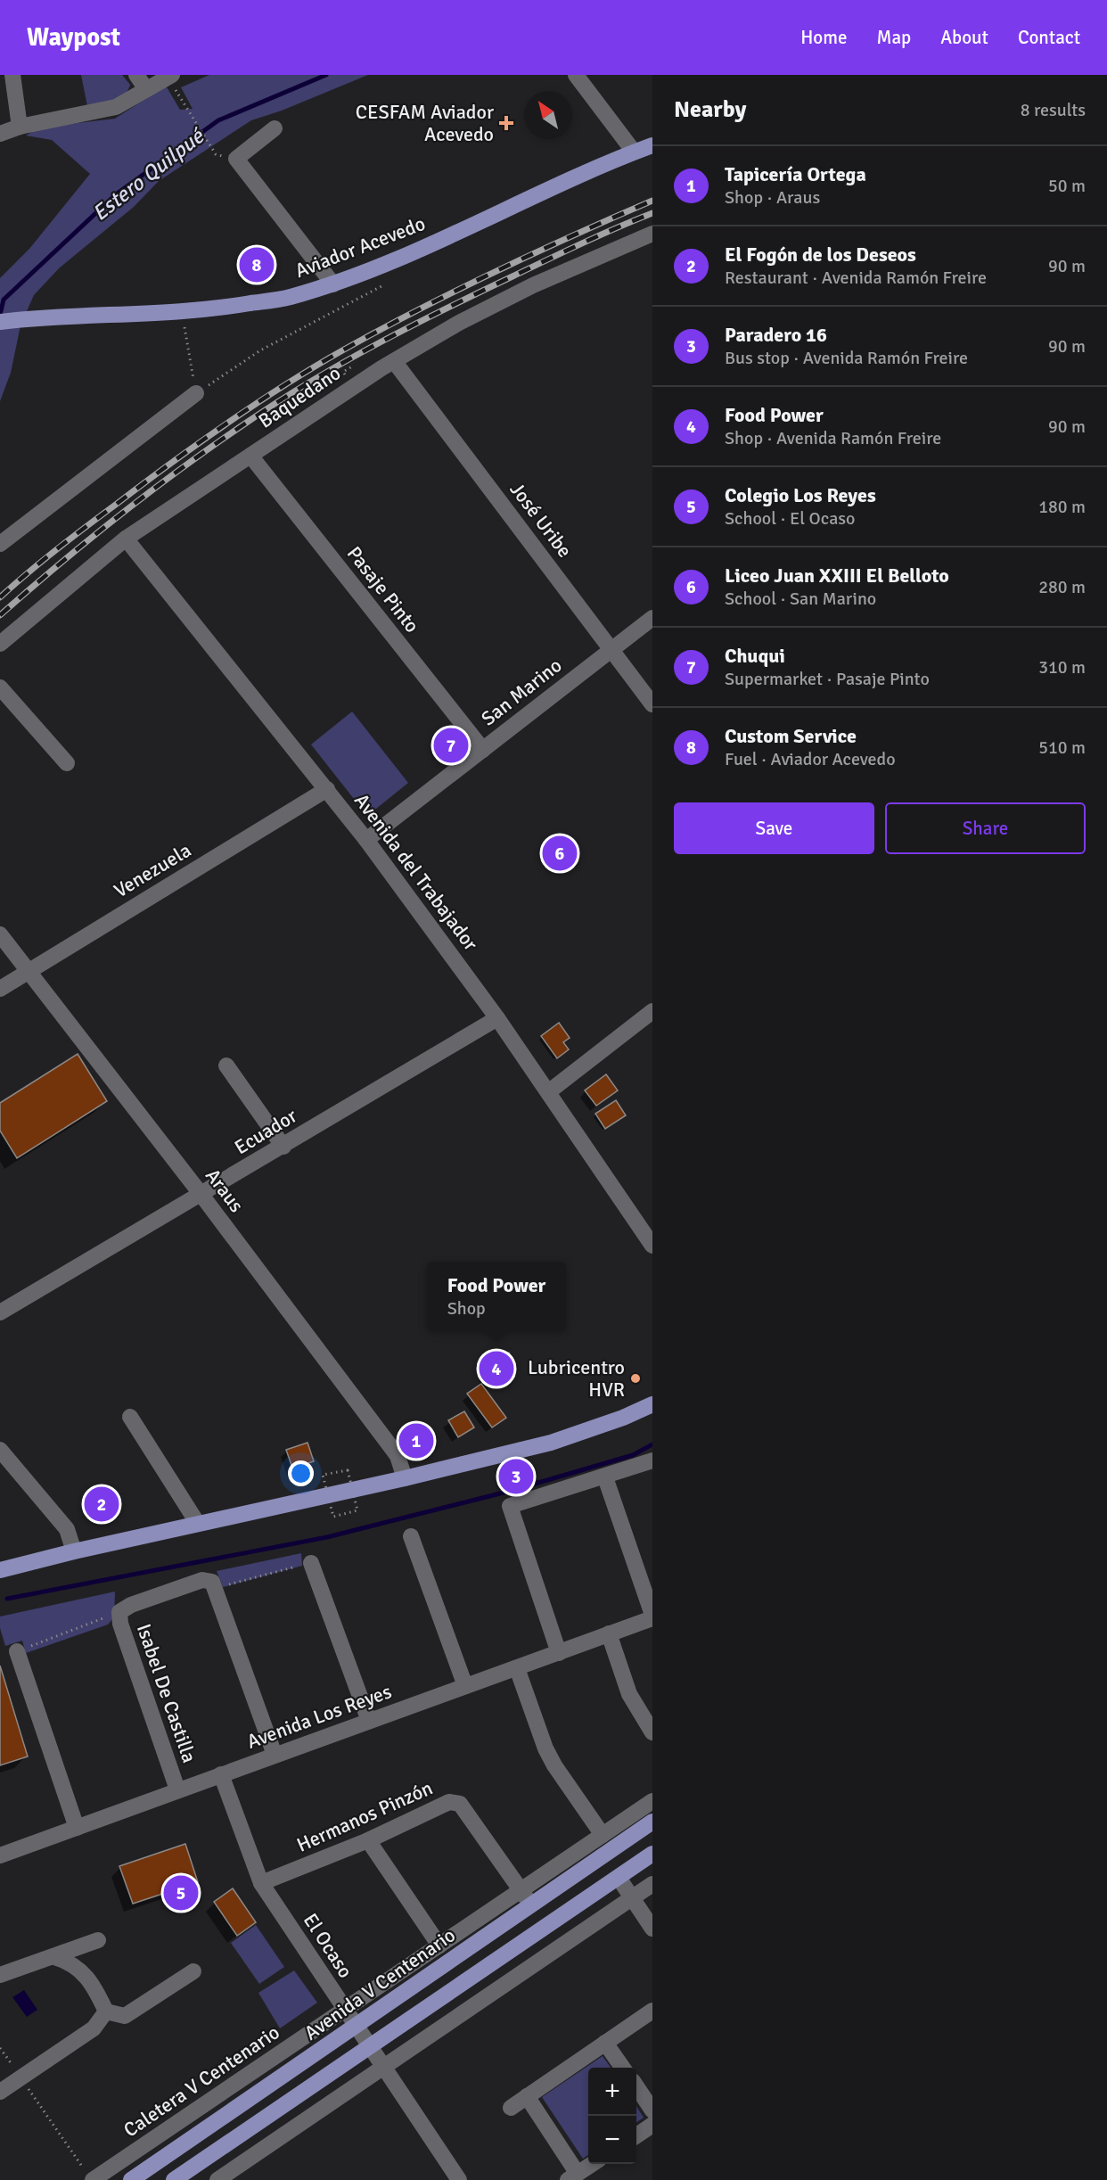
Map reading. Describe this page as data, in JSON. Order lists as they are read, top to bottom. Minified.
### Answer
{"streets":{"main road":["Aviador Acevedo","Avenida V Centenario"],"street":["Baquedano","José Uribe","Pasaje Pinto","San Marino","Venezuela","Avenida del Trabajador","Ecuador","Araus","Isabel De Castilla","Avenida Los Reyes","Hermanos Pinzón","El Ocaso","Caletera V Centenario"]},"crossings":[["Baquedano","José Uribe"],["Baquedano","Pasaje Pinto"],["Baquedano","Avenida del Trabajador"],["José Uribe","San Marino"],["Pasaje Pinto","San Marino"],["San Marino","Avenida del Trabajador"],["Venezuela","Avenida del Trabajador"],["Venezuela","Araus"],["Avenida del Trabajador","Ecuador"],["Ecuador","Araus"],["Isabel De Castilla","Avenida Los Reyes"],["Avenida Los Reyes","El Ocaso"],["Hermanos Pinzón","El Ocaso"],["Hermanos Pinzón","Avenida V Centenario"],["Hermanos Pinzón","Caletera V Centenario"],["El Ocaso","Avenida V Centenario"],["El Ocaso","Caletera V Centenario"]],"water":["Estero Quilpué"],"places":{"health":["CESFAM Aviador Acevedo"],"other":["Lubricentro HVR"]},"north":"top left","page":{"header":"Waypost","nav":["Home","Map","About","Contact"],"heading":["Nearby","8 results"],"list":[{"mark":"1","name":"Tapicería Ortega","note":"Shop · Araus","value":"50 m"},{"mark":"2","name":"El Fogón de los Deseos","note":"Restaurant · Avenida Ramón Freire","value":"90 m"},{"mark":"3","name":"Paradero 16","note":"Bus stop · Avenida Ramón Freire","value":"90 m"},{"mark":"4","name":"Food Power","note":"Shop · Avenida Ramón Freire","value":"90 m"},{"mark":"5","name":"Colegio Los Reyes","note":"School · El Ocaso","value":"180 m"},{"mark":"6","name":"Liceo Juan XXIII El Belloto","note":"School · San Marino","value":"280 m"},{"mark":"7","name":"Chuqui","note":"Supermarket · Pasaje Pinto","value":"310 m"},{"mark":"8","name":"Custom Service","note":"Fuel · Aviador Acevedo","value":"510 m"}],"pins":["8","7","6","4","1","3","2","5"],"buttons":["Save","Share"],"popup":["Food Power","Shop"],"map_buttons":["+","−"]}}
